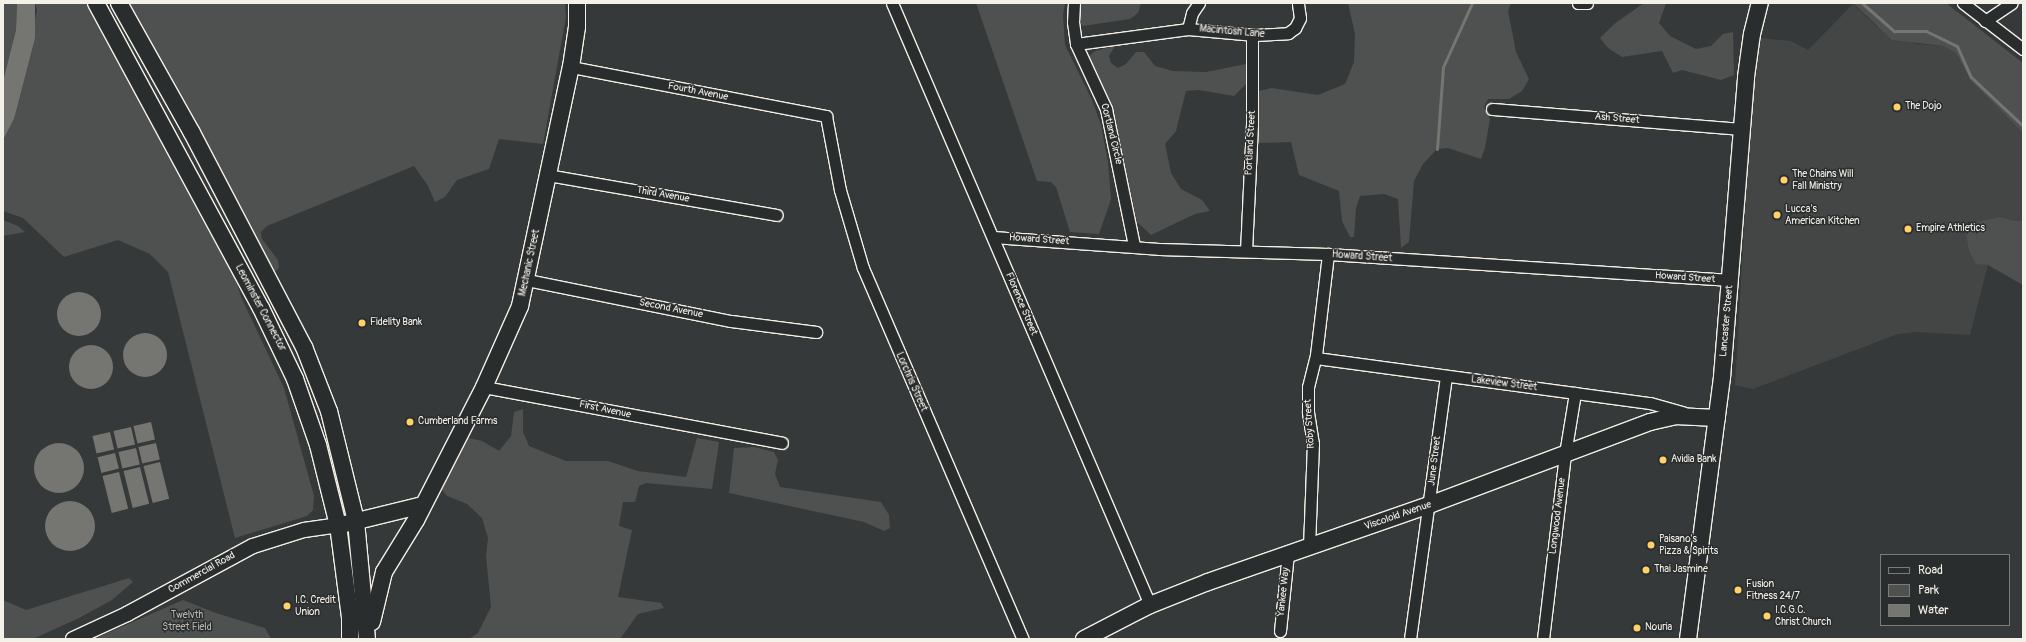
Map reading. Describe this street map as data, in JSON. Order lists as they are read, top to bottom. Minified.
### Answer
{"streets":{"main road":["Mechanic Street","Leominster Connector","Lancaster Street","Viscoloid Avenue"],"street":["Macintosh Lane","Fourth Avenue","Ash Street","Cortland Circle","Portland Street","Third Avenue","Howard Street","Florence Street","Second Avenue","Lorchris Street","Lakeview Street","First Avenue","Roby Street","June Street","Longwood Avenue","Commercial Road","Yankee Way"]},"crossings":[["Macintosh Lane","Cortland Circle"],["Macintosh Lane","Portland Street"],["Fourth Avenue","Mechanic Street"],["Fourth Avenue","Lorchris Street"],["Ash Street","Lancaster Street"],["Cortland Circle","Howard Street"],["Portland Street","Howard Street"],["Third Avenue","Mechanic Street"],["Howard Street","Florence Street"],["Howard Street","Lancaster Street"],["Howard Street","Roby Street"],["Mechanic Street","Leominster Connector"],["Mechanic Street","Second Avenue"],["Mechanic Street","First Avenue"],["Florence Street","Viscoloid Avenue"],["Leominster Connector","Commercial Road"],["Lancaster Street","Viscoloid Avenue"],["Lakeview Street","Roby Street"],["Lakeview Street","June Street"],["Lakeview Street","Viscoloid Avenue"],["Lakeview Street","Longwood Avenue"],["Roby Street","Viscoloid Avenue"],["June Street","Viscoloid Avenue"],["Viscoloid Avenue","Longwood Avenue"],["Viscoloid Avenue","Yankee Way"]],"parks":["Twelvth Street Field"],"places":["The Dojo","The Chains Will Fall Ministry","Lucca's American Kitchen","Empire Athletics","Fidelity Bank","Cumberland Farms","Avidia Bank","Paisano's Pizza & Spirits","Thai Jasmine","Fusion Fitness 24/7","I.C. Credit Union","I.C.G.C. Christ Church","Nouria"],"legend":["Road","Park","Water"]}
